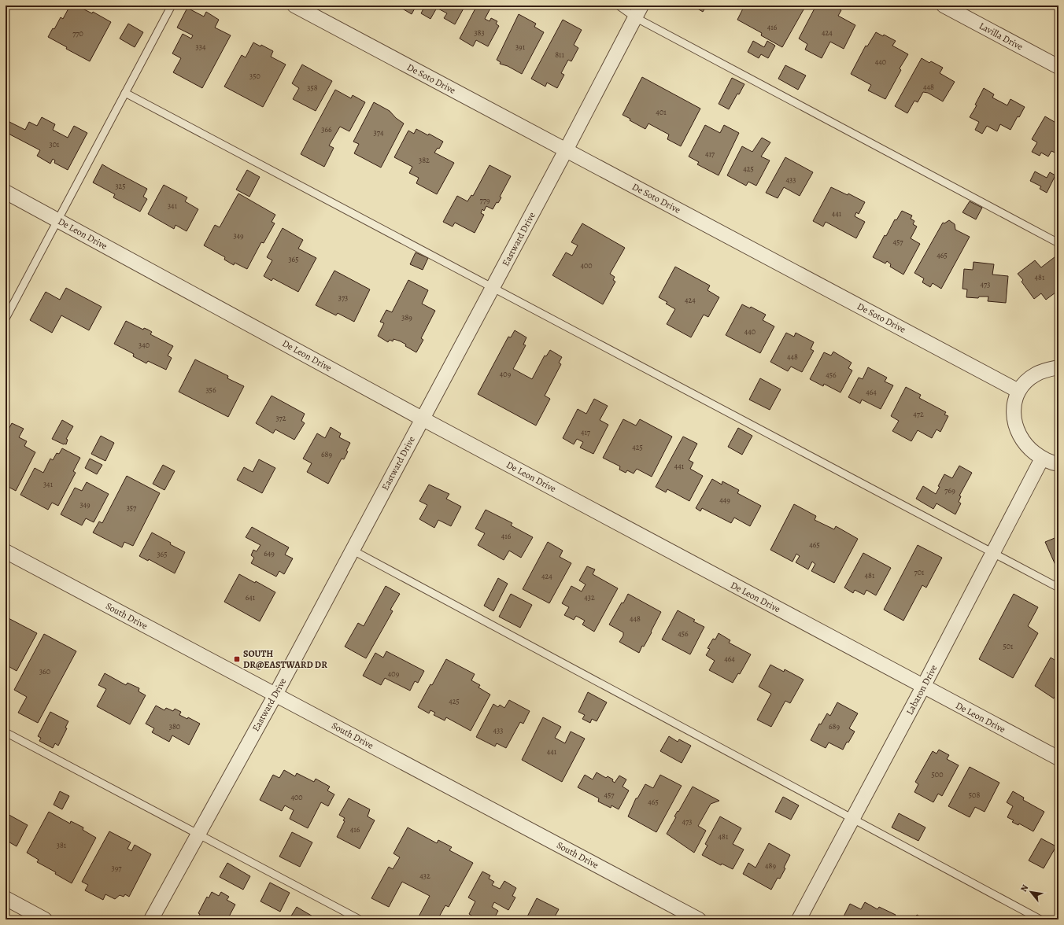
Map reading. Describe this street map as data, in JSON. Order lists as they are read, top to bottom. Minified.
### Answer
{"streets":{"street":["Lavilla Drive","De Soto Drive","De Leon Drive","Eastward Drive","South Drive","Labaron Drive"]},"crossings":[["De Soto Drive","Eastward Drive"],["De Leon Drive","Eastward Drive"],["De Leon Drive","Labaron Drive"],["Eastward Drive","South Drive"]],"places":{"transit":["SOUTH DR@EASTWARD DR"]},"house_numbers":["416","383","424","770","334","391","811","440","350","448","358","401","366","374","301","417","382","425","433","325","779","341","441","349","457","465","365","400","481","473","373","424","389","440","340","448","409","456","356","464","472","372","417","425","689","441","341","769","449","349","357","416","465","649","365","701","481","424","641","432","448","456","501","464","360","409","425","380","689","433","441","500","457","508","400","465","473","416","481","381","489","397","432"],"north":"top left"}
